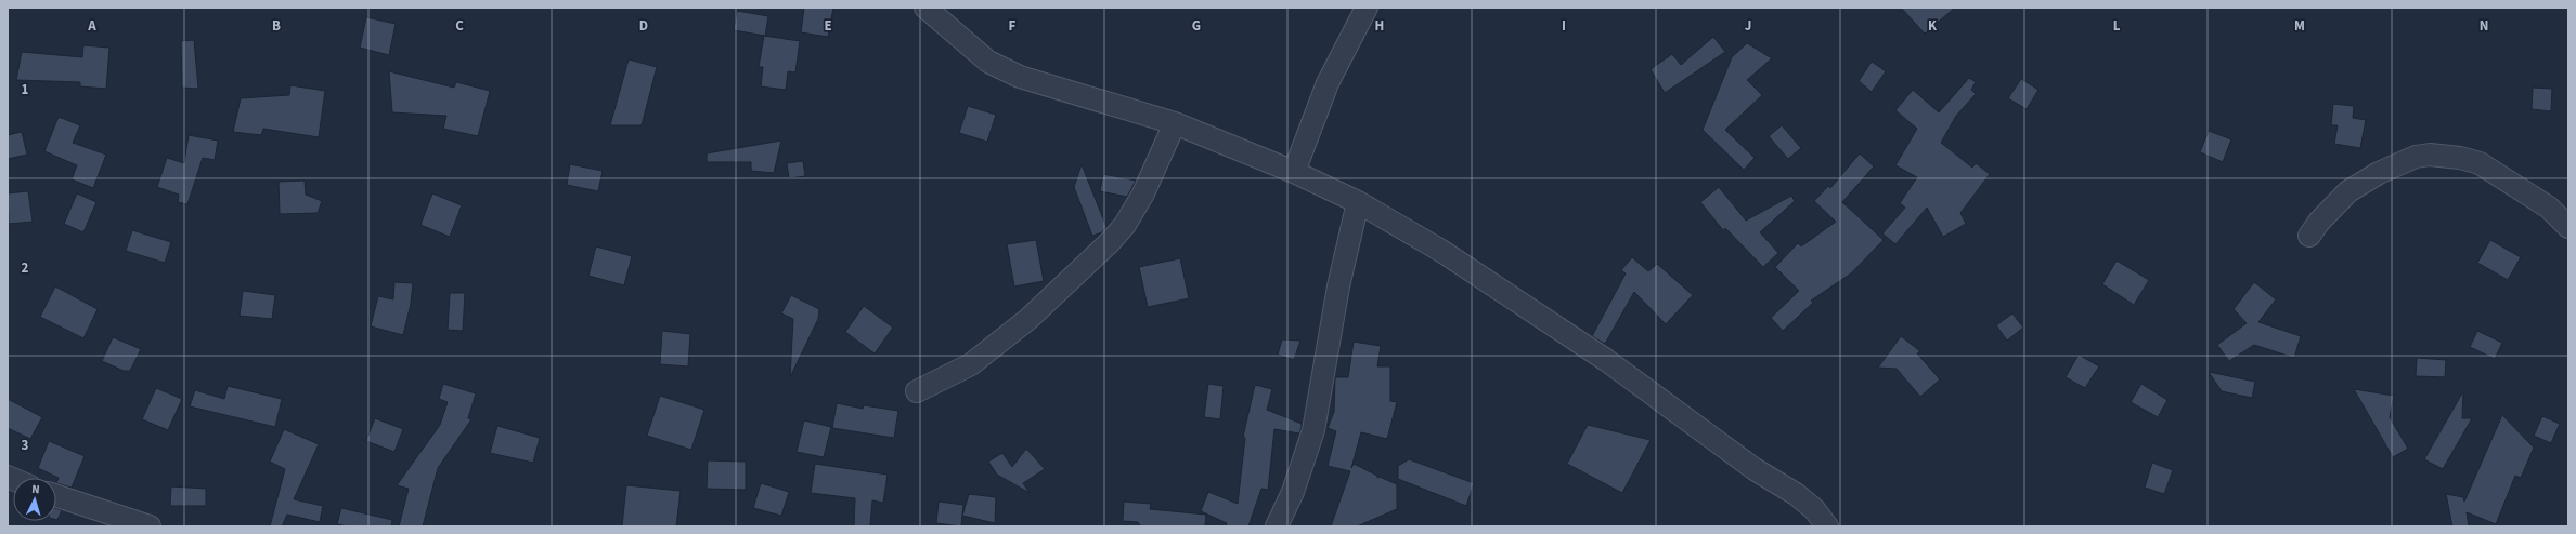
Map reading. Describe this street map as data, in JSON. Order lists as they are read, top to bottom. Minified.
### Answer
{"north":"top","grid":{"columns":["A","B","C","D","E","F","G","H","I","J","K","L","M","N"],"rows":["1","2","3"]}}
